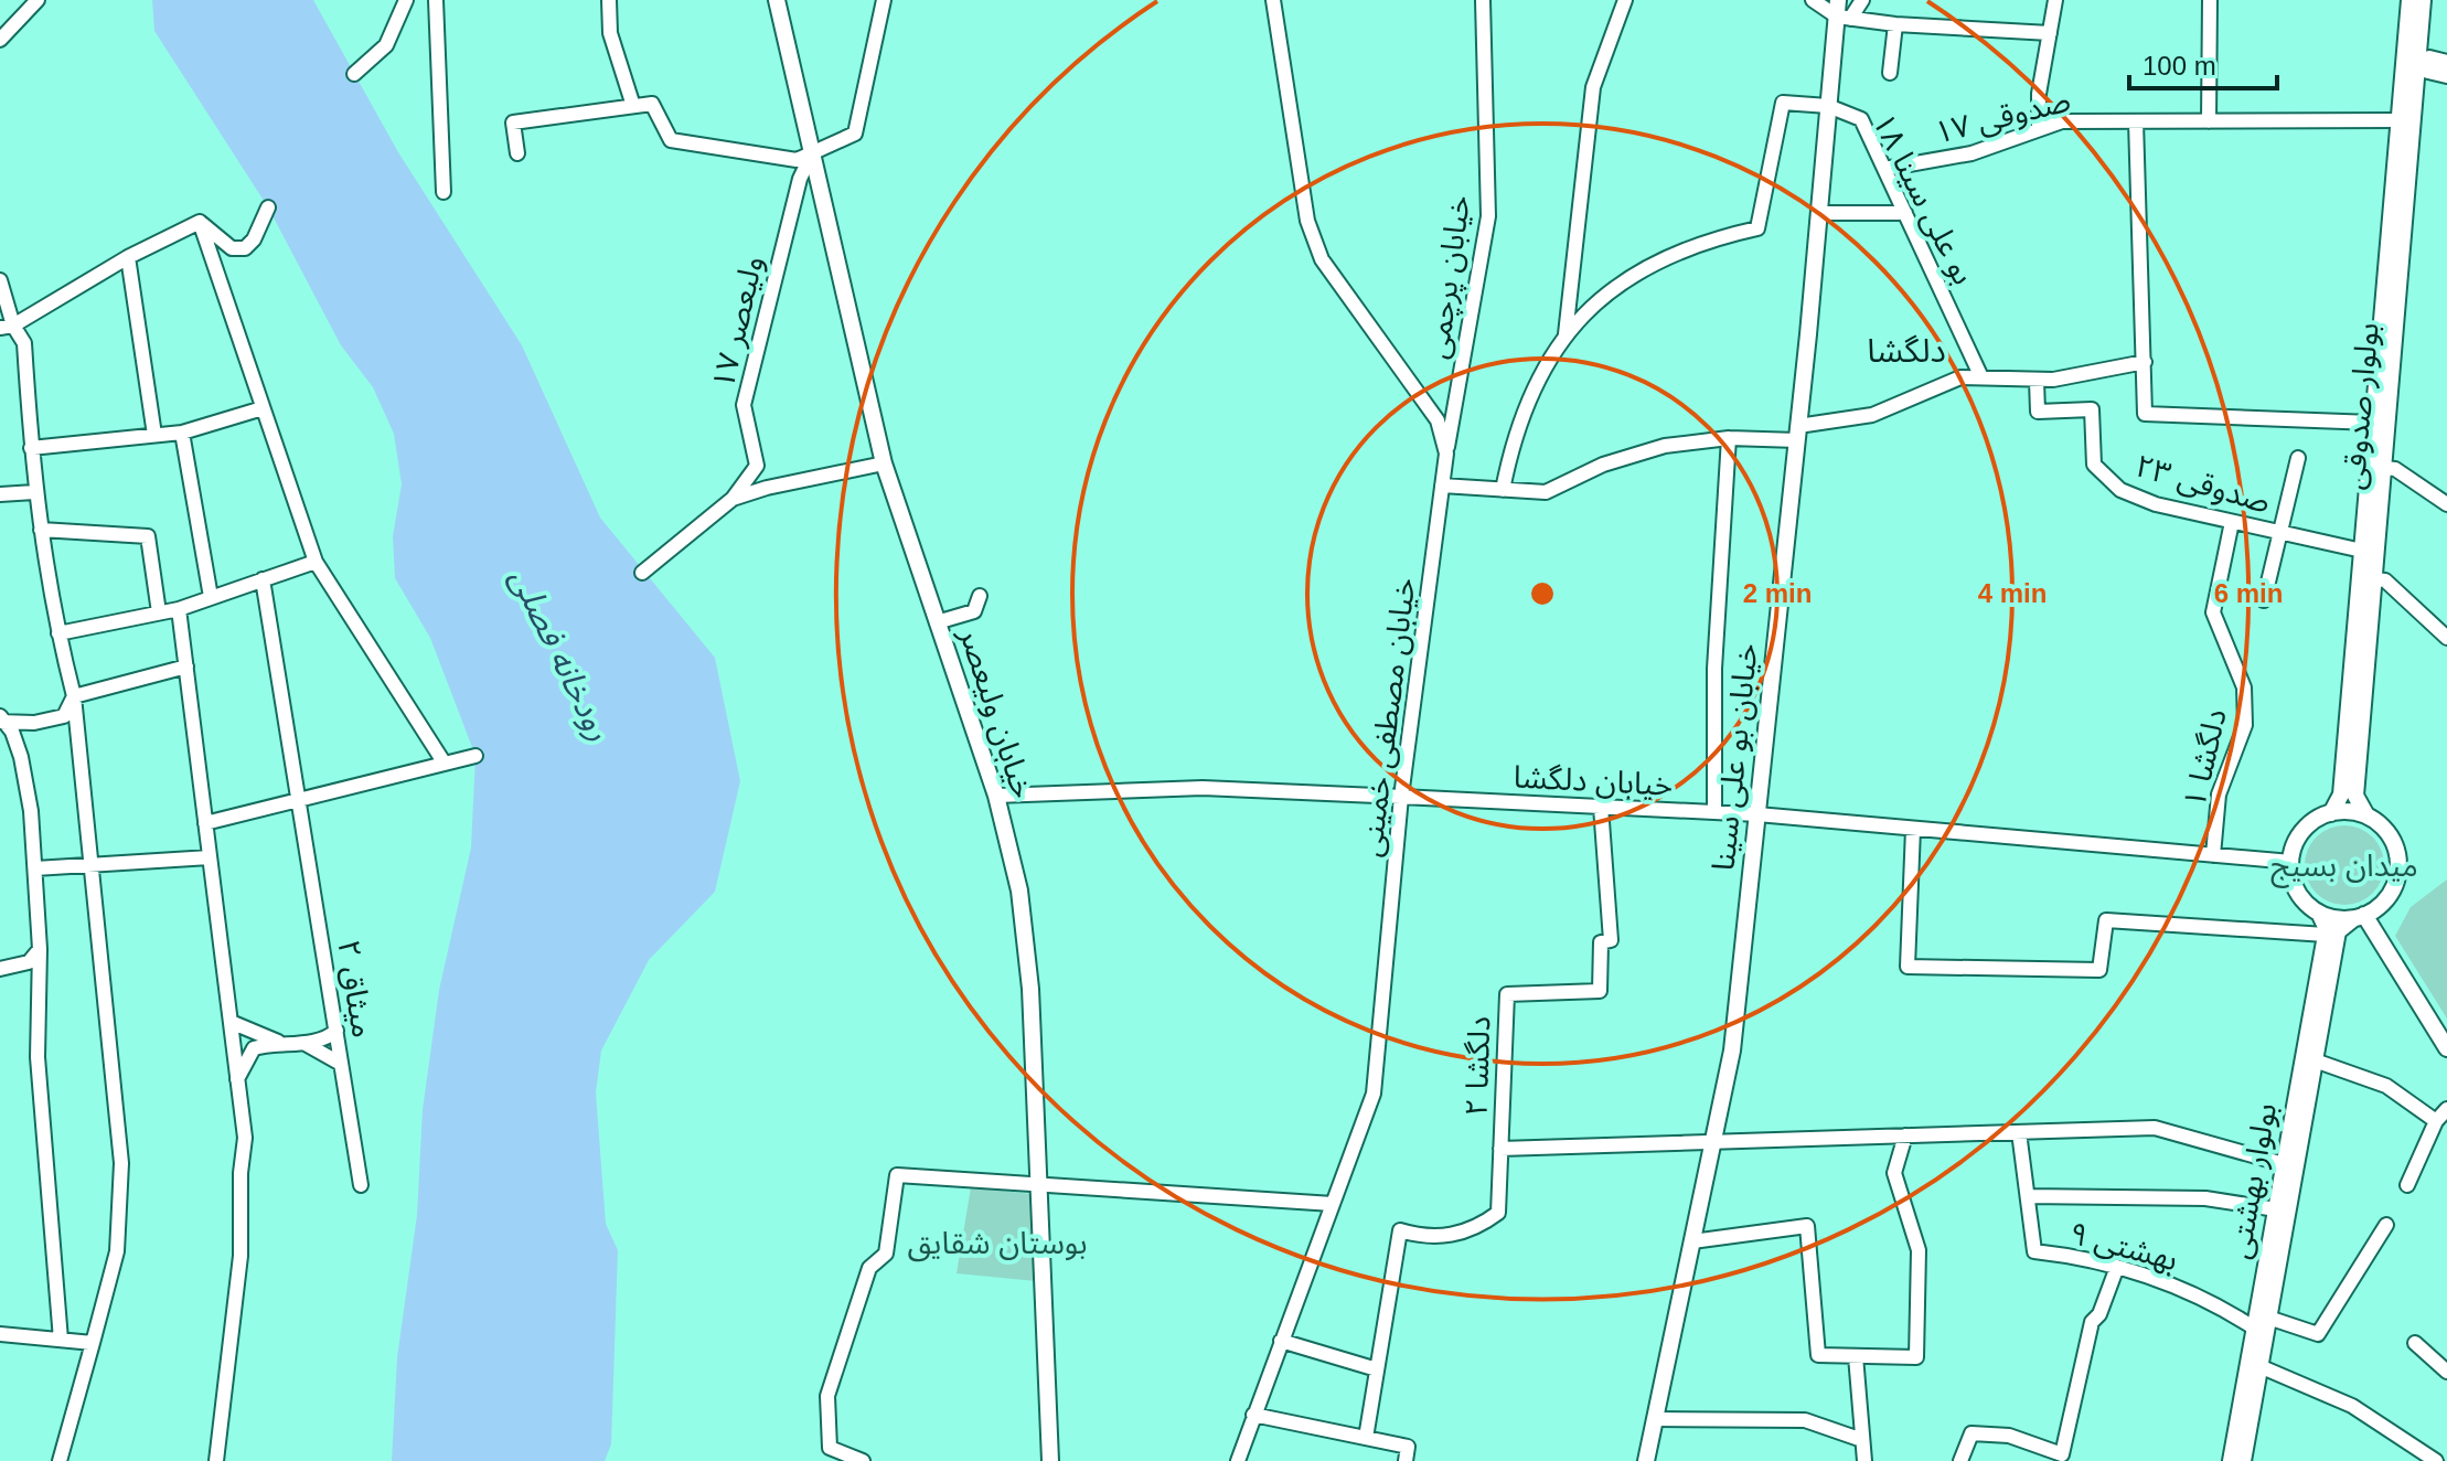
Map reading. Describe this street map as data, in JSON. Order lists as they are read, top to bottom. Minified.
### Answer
{"streets":{"main road":["بولوار صدوقی","خیابان ولیعصر","خیابان بو علی سینا","بولوار بهشتی"],"street":["صدوقی ۱۷","بو علی سینا ۱۸","خیابان پرچمی","ولیعصر ۱۷","صدوقی ۲۳","خیابان مصطفی خمینی","دلگشا ۱","خیابان دلگشا","میثاق ۲","دلگشا ۲","بهشتی ۹"]},"crossings":[["صدوقی ۱۷","بو علی سینا ۱۸"],["صدوقی ۱۷","بولوار صدوقی"],["بو علی سینا ۱۸","خیابان بو علی سینا"],["خیابان پرچمی","خیابان مصطفی خمینی"],["ولیعصر ۱۷","خیابان ولیعصر"],["بولوار صدوقی","صدوقی ۲۳"],["بولوار صدوقی","خیابان دلگشا"],["بولوار صدوقی","بولوار بهشتی"],["صدوقی ۲۳","دلگشا ۱"],["خیابان ولیعصر","خیابان دلگشا"],["خیابان مصطفی خمینی","خیابان دلگشا"],["خیابان بو علی سینا","خیابان دلگشا"],["دلگشا ۱","خیابان دلگشا"],["خیابان دلگشا","دلگشا ۲"],["خیابان دلگشا","بولوار بهشتی"],["بولوار بهشتی","بهشتی ۹"]],"districts":["دلگشا"],"water":["رودخانه فصلی"],"parks":["میدان بسیج","بوستان شقایق"],"scale_bar":"100 m","rings":["2 min","4 min","6 min"]}
